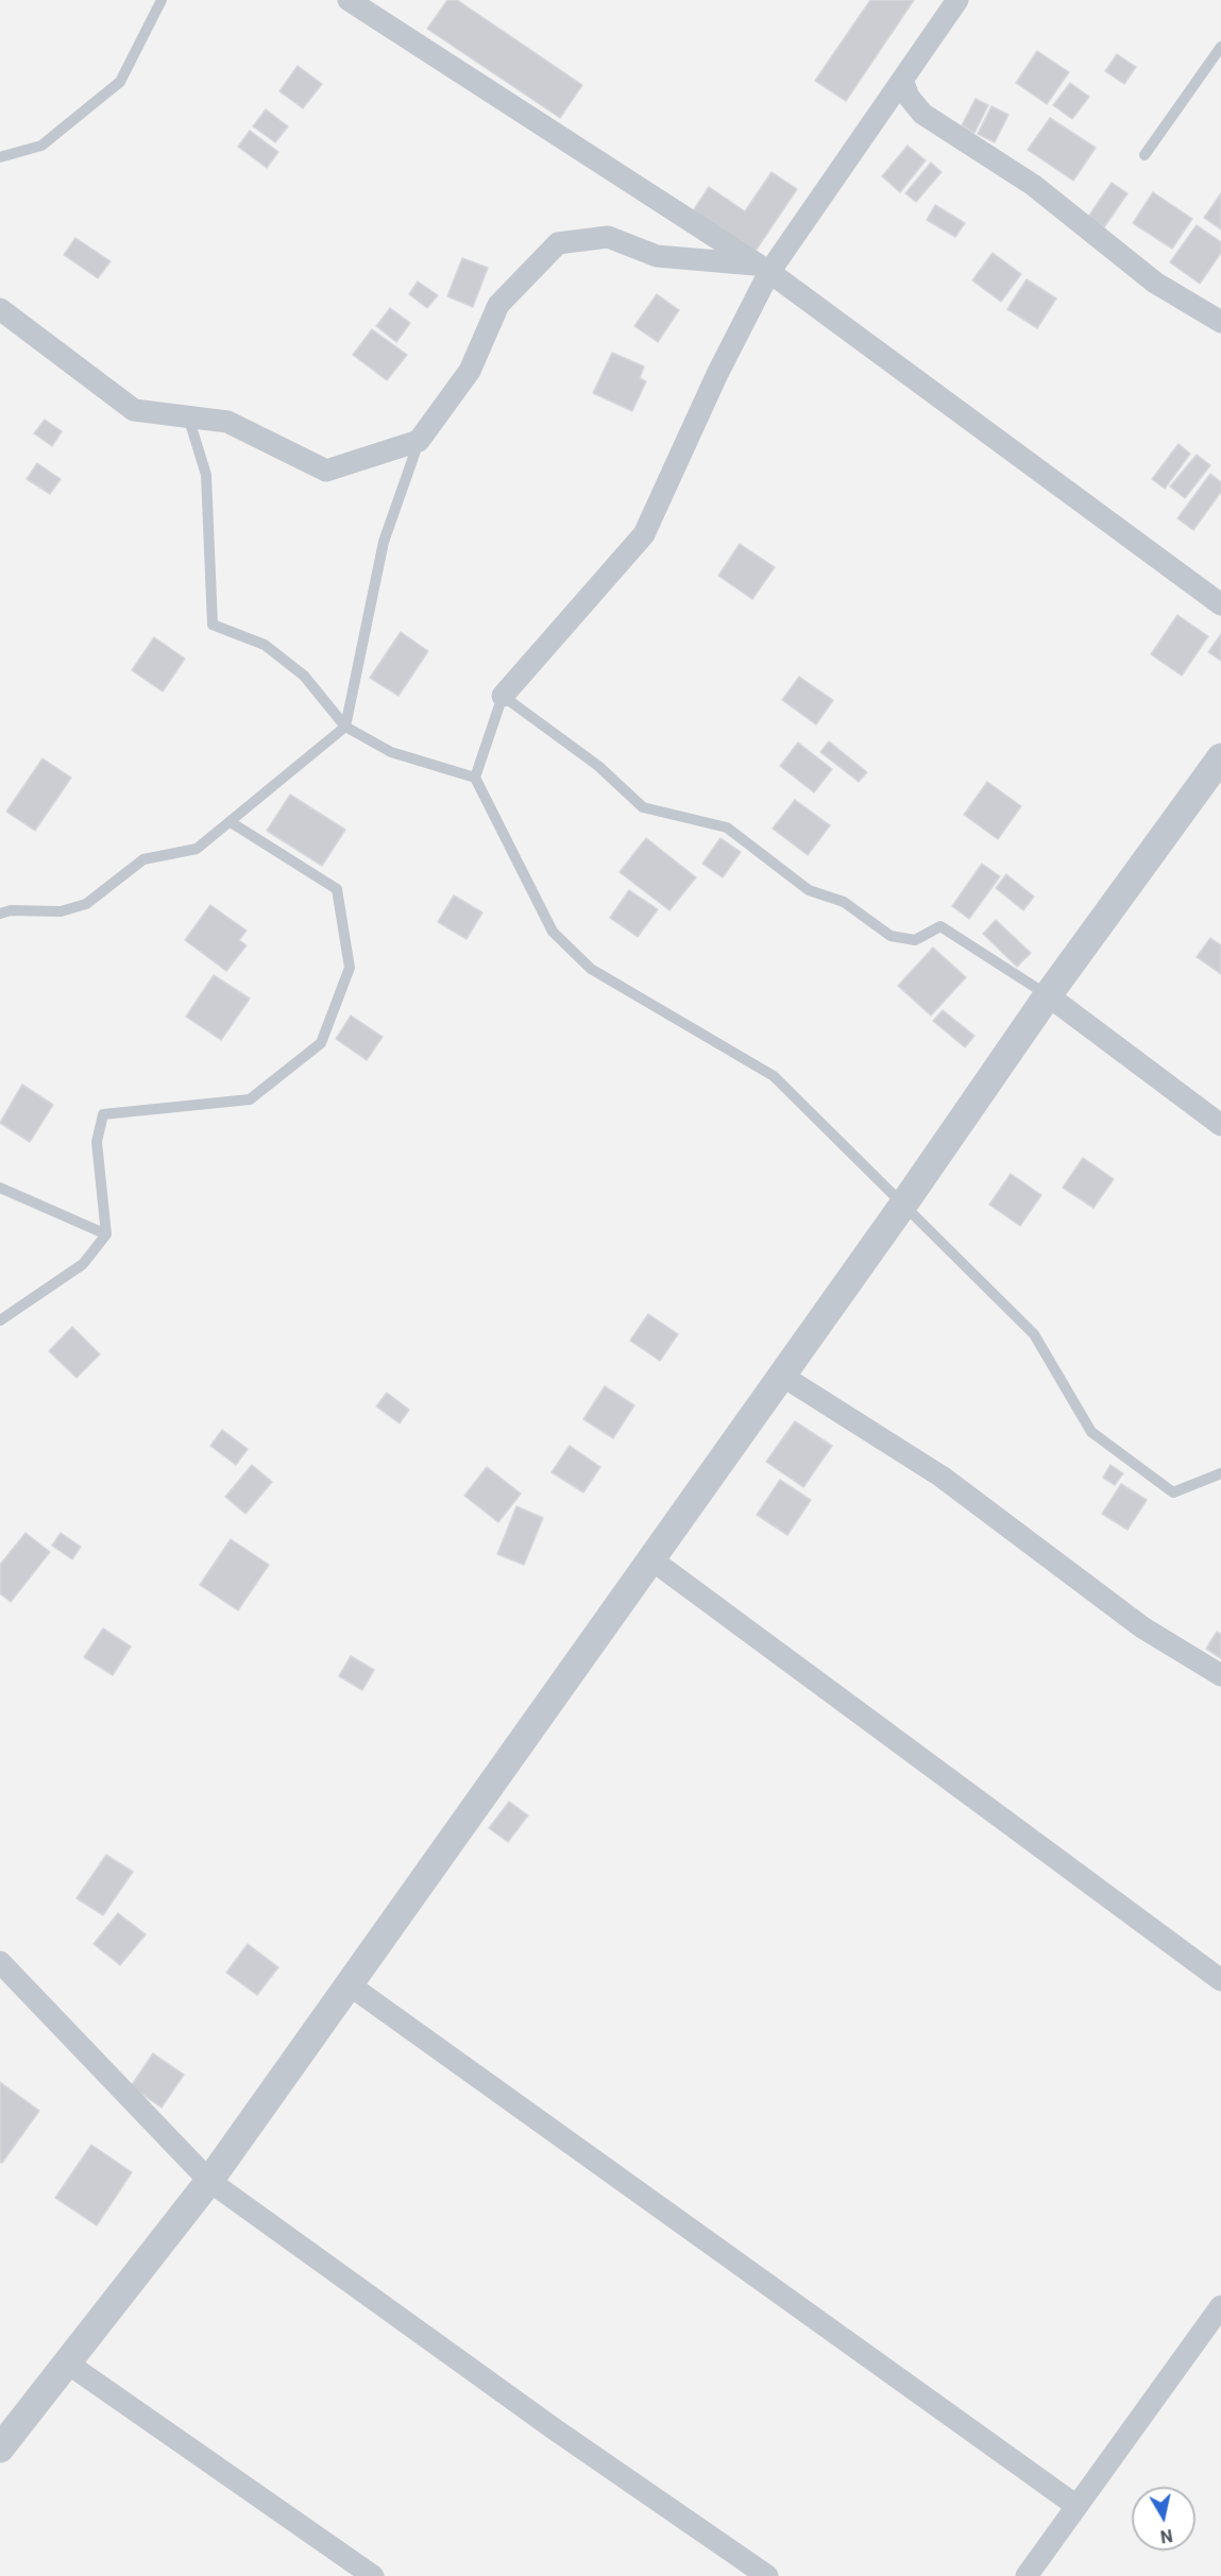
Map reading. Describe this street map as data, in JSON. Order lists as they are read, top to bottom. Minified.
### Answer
{"north":"bottom"}
